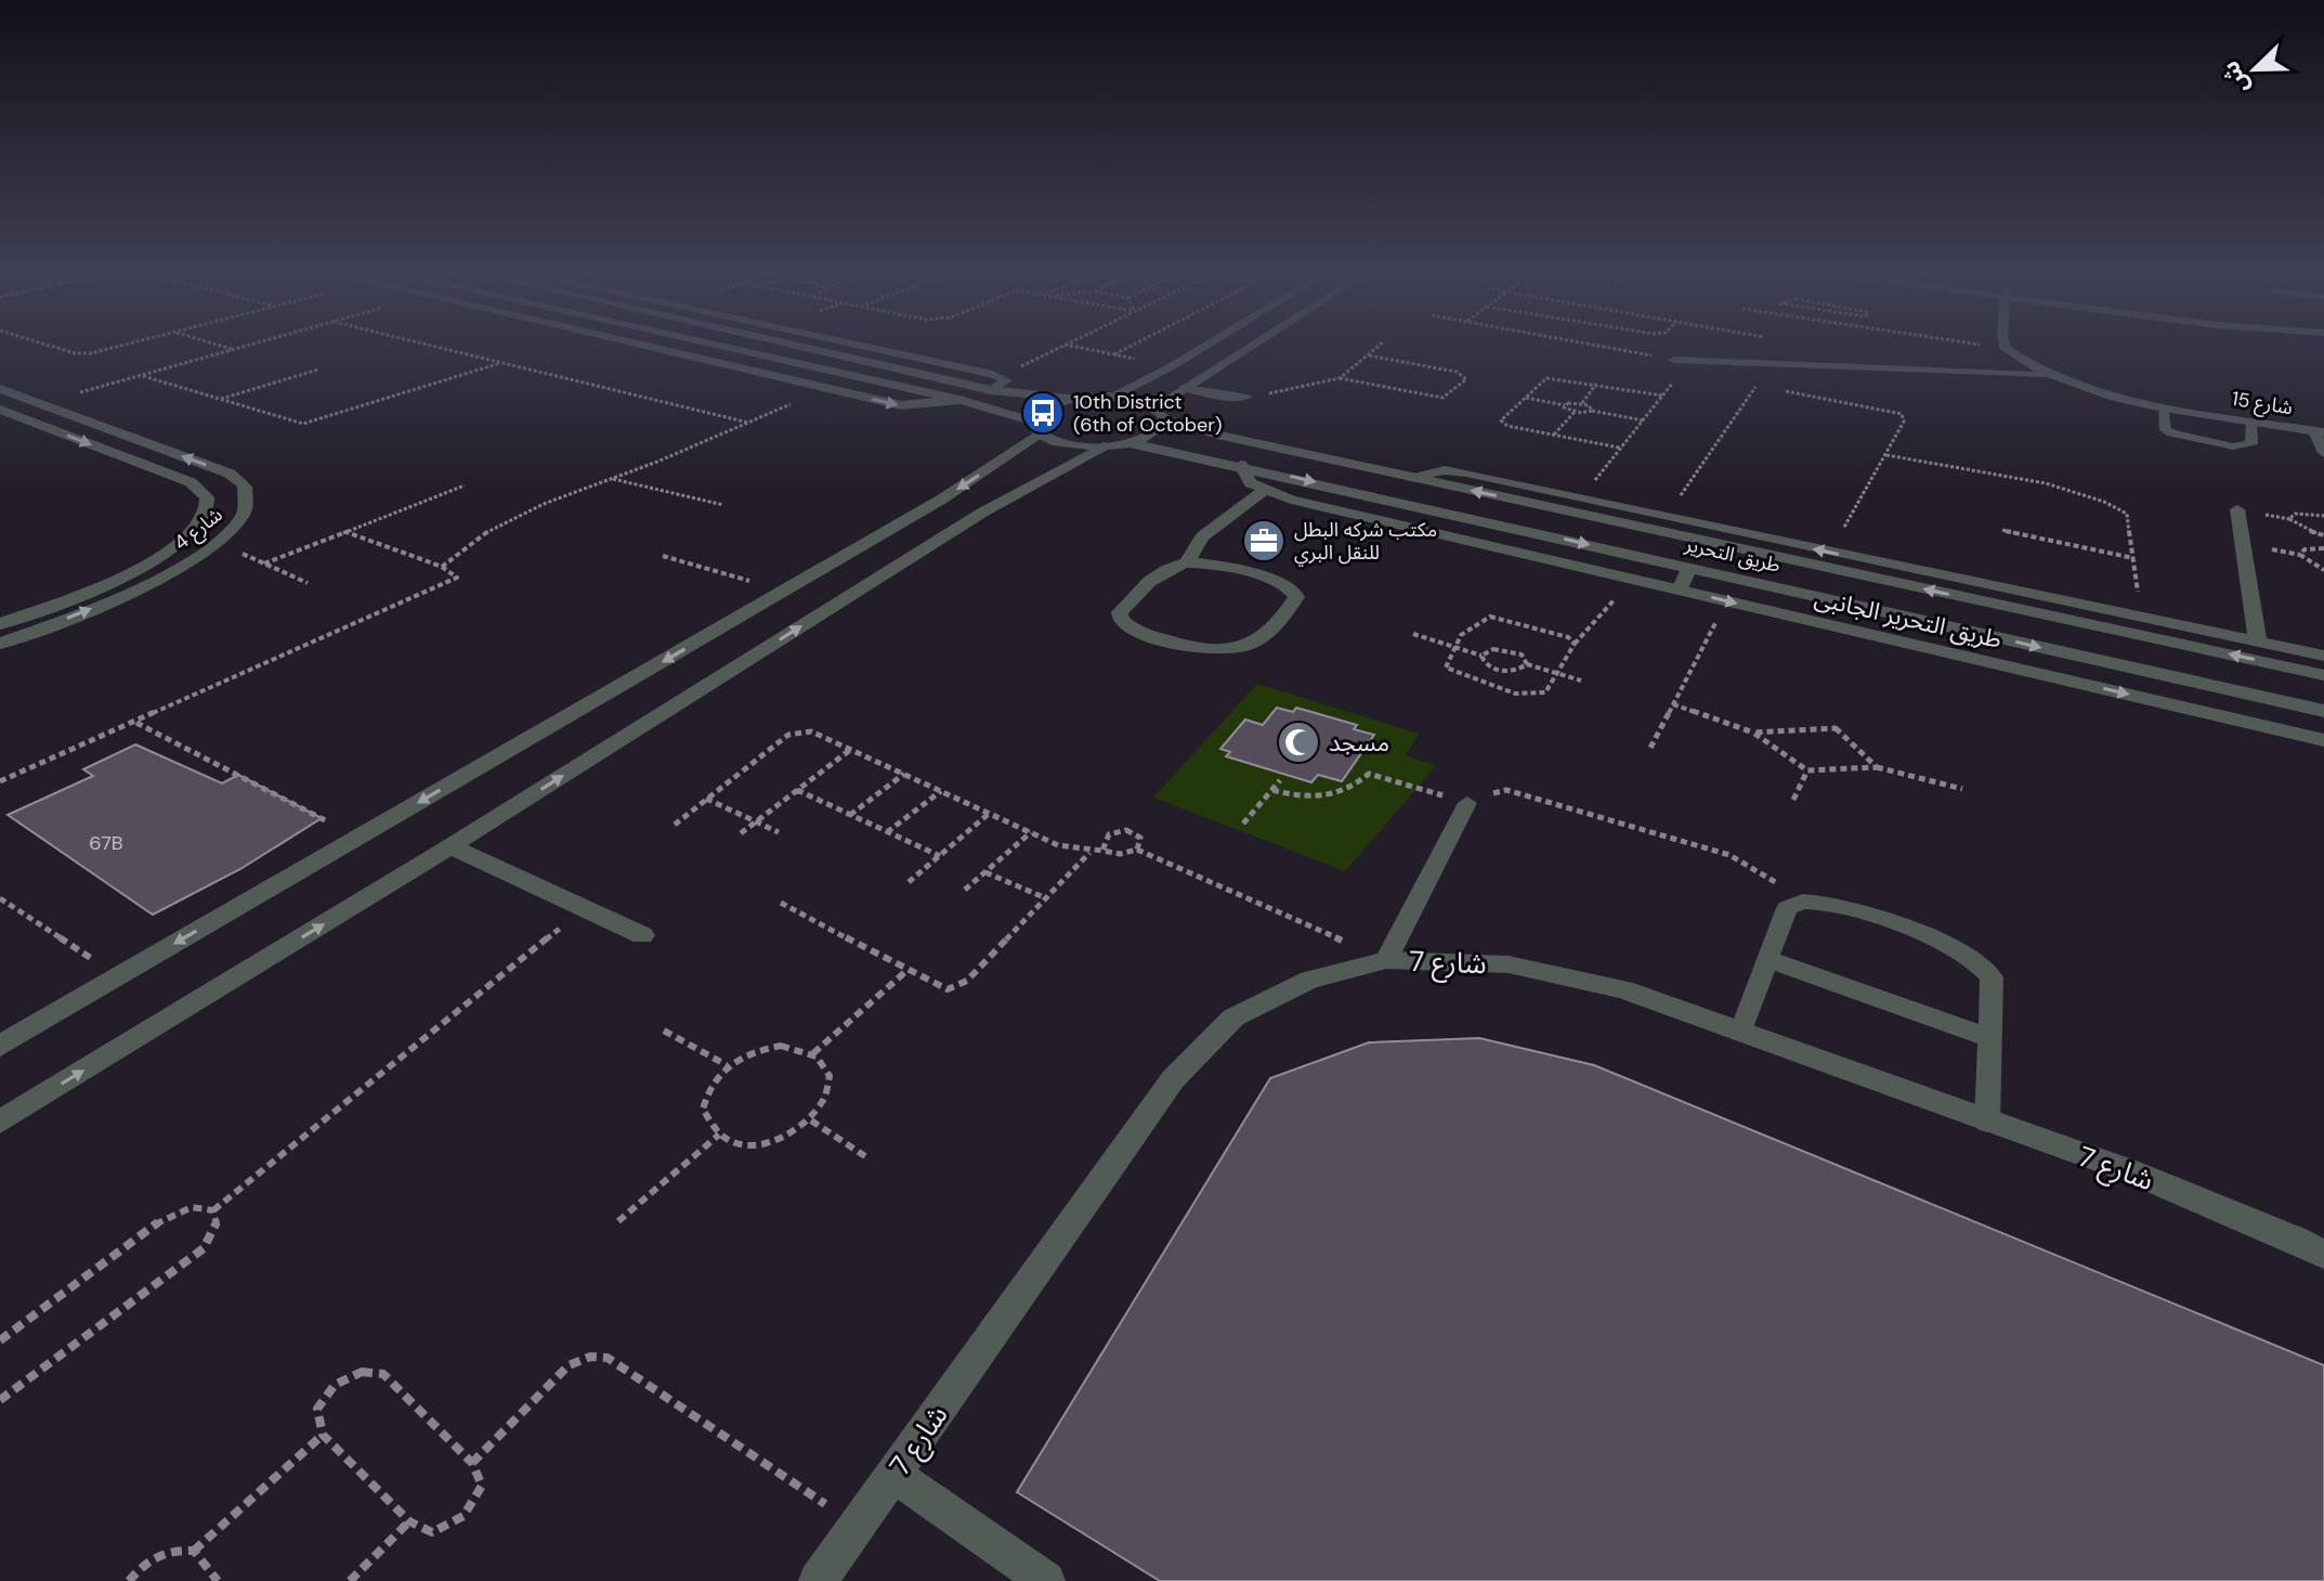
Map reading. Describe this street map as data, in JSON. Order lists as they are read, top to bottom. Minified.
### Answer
{"streets":{"street":["شارع 15","شارع 4","طريق التحرير","طريق التحرير الجانبى","شارع 7"]},"crossings":[["طريق التحرير","طريق التحرير الجانبى"]],"places":{"bus stop":["10th District (6th of October)"],"office":["مكتب شركه البطل للنقل البري"],"mosque":["مسجد"]},"house_numbers":["67B"],"north":"bottom left"}
